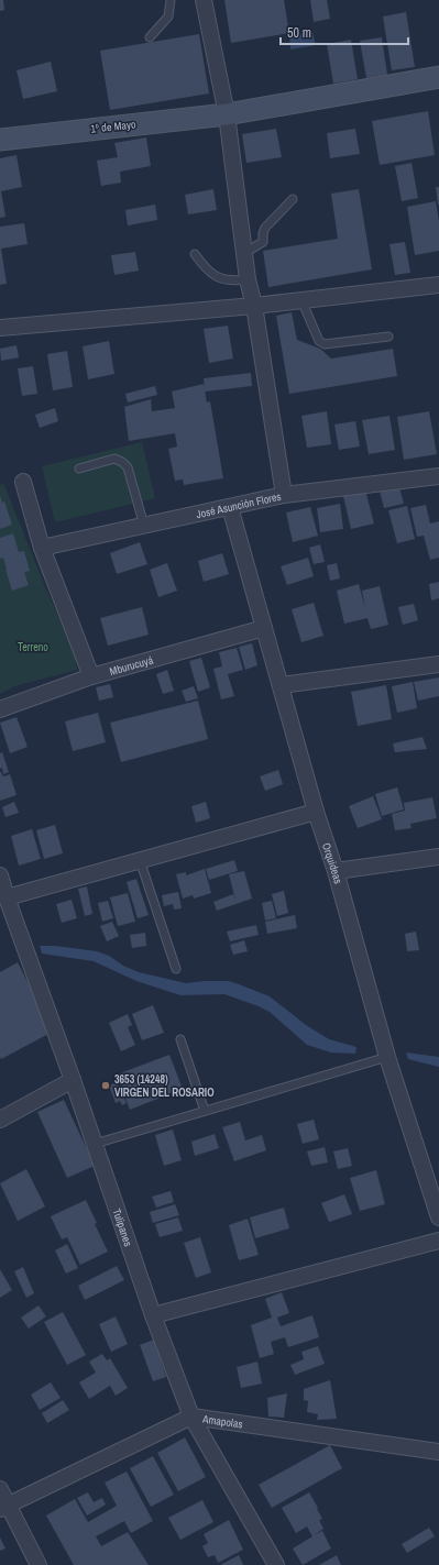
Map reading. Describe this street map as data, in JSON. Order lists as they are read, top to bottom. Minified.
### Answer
{"streets":{"street":["1º de Mayo","José Asunción Flores","Mburucuyá","Orquideas","Tulipanes","Amapolas"]},"crossings":[["José Asunción Flores","Orquideas"],["Mburucuyá","Orquideas"],["Tulipanes","Amapolas"]],"parks":["Terreno"],"places":["3653 (14248) VIRGEN DEL ROSARIO"],"scale_bar":"50 m"}
